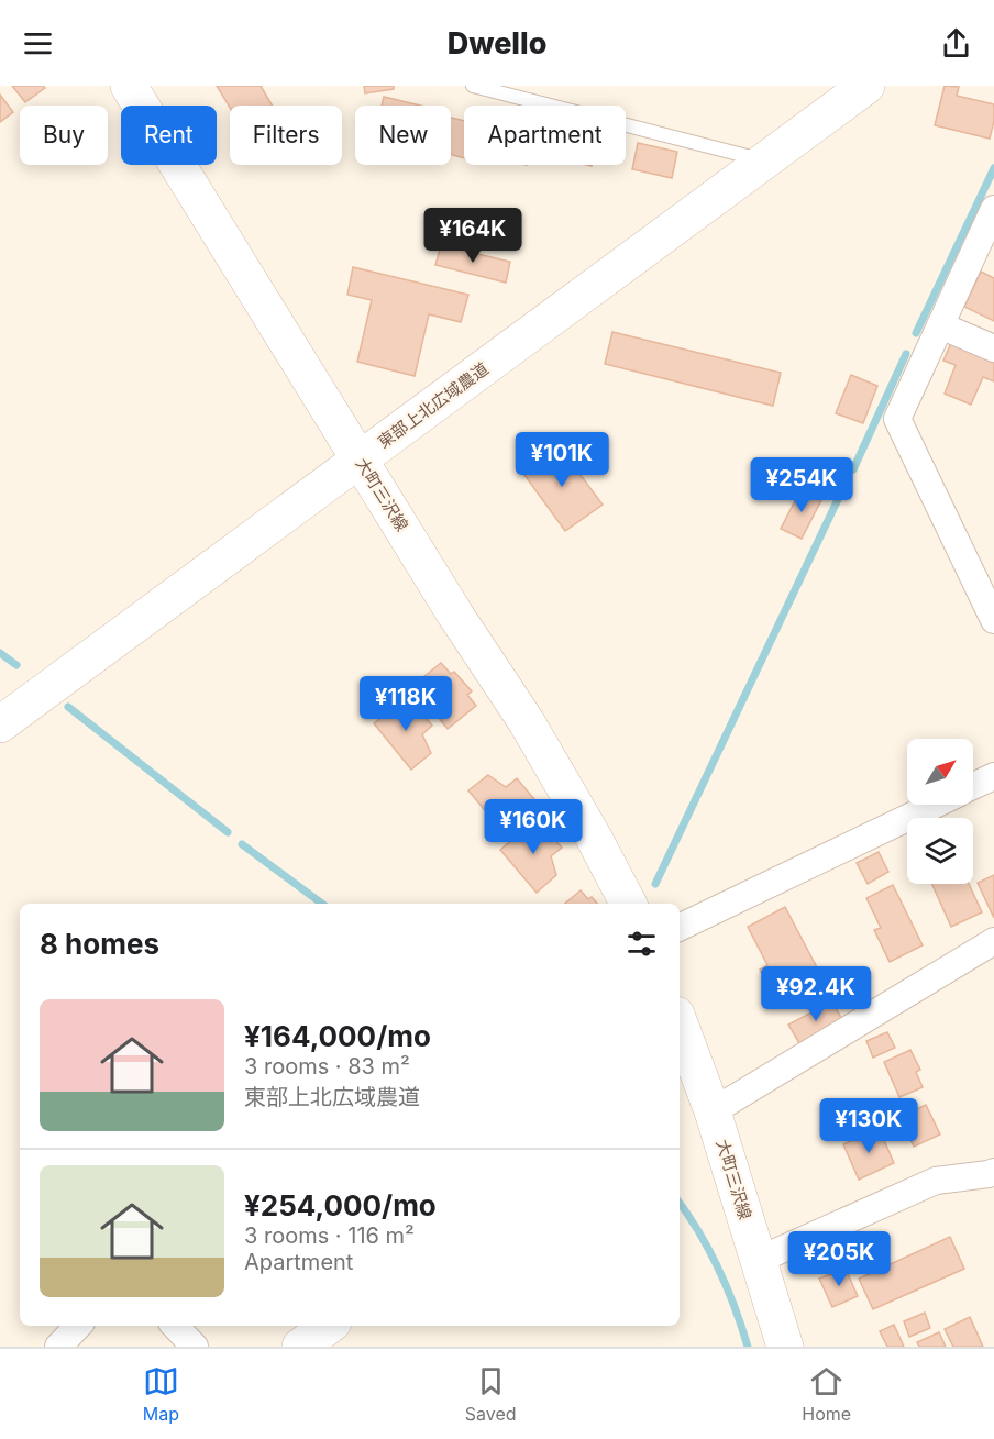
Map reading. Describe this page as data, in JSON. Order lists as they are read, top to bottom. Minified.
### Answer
{"streets":{"main road":["東部上北広域農道","大町三沢線"]},"crossings":[["東部上北広域農道","大町三沢線"]],"north":"top right","page":{"header":"Dwello","chip":["Buy","Rent","Filters","New","Apartment"],"price":["¥164K","¥101K","¥254K","¥118K","¥160K","¥92.4K","¥130K","¥205K"],"heading":"8 homes","list":[{"name":"¥164,000/mo","note":"3 rooms · 83 m² · 東部上北広域農道"},{"name":"¥254,000/mo","note":"3 rooms · 116 m² · Apartment"}],"tabs":["Map","Saved","Home"]}}
